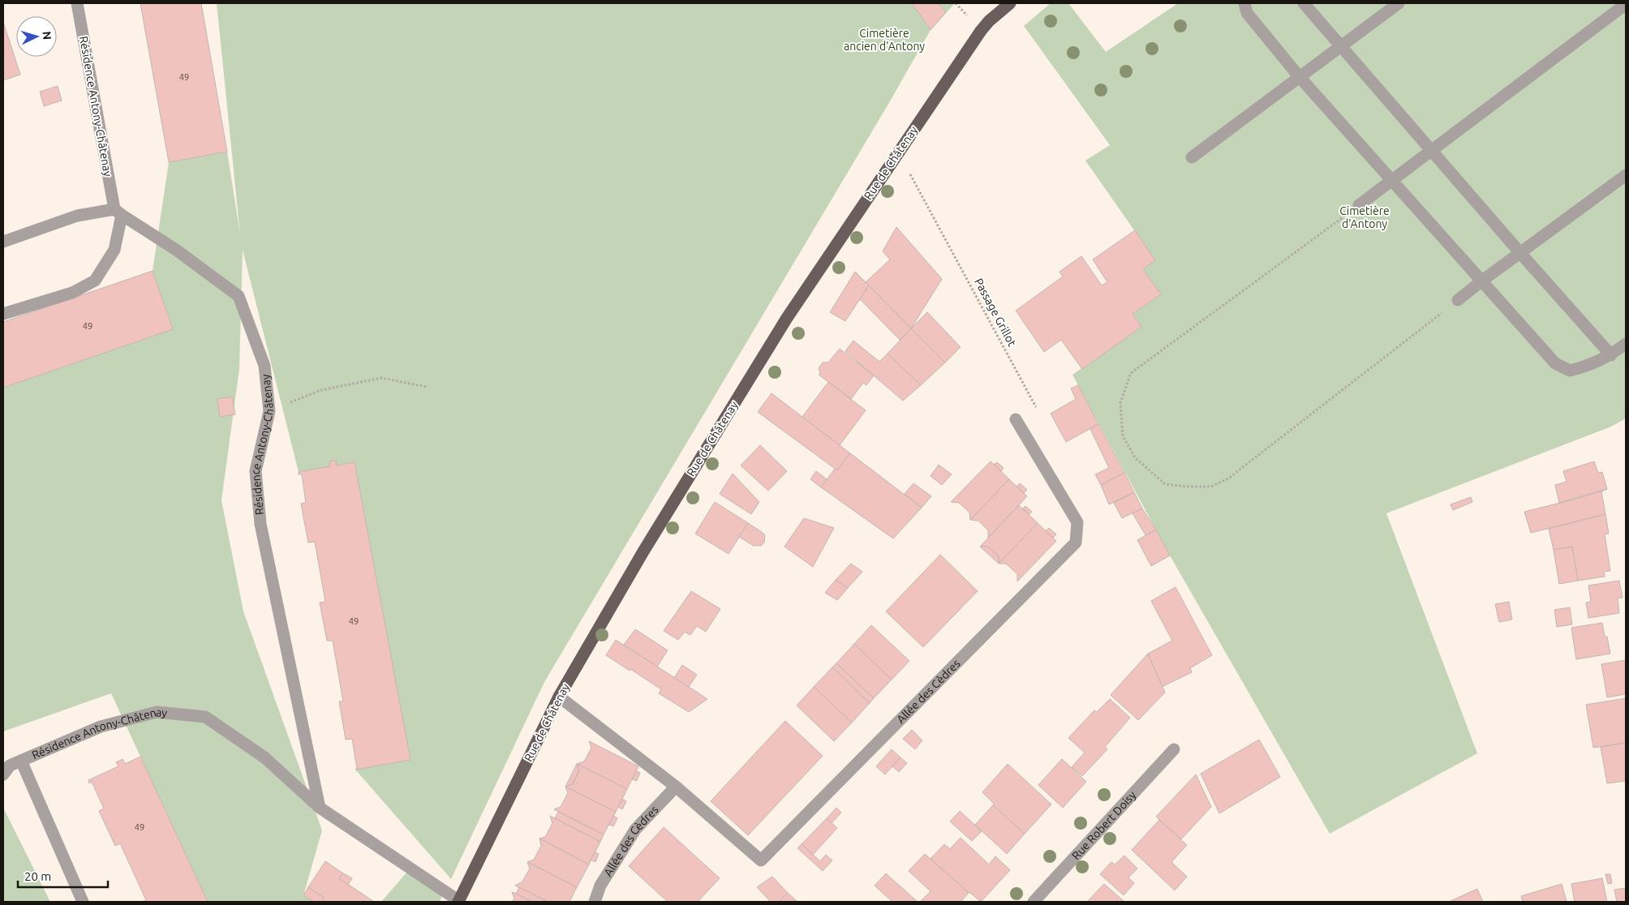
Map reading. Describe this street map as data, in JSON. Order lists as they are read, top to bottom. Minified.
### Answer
{"streets":{"main road":["Rue de Châtenay"],"street":["Résidence Antony-Châtenay","Allée des Cèdres","Rue Robert Doisy"],"path":["Passage Grillot"]},"crossings":[["Résidence Antony-Châtenay","Rue de Châtenay"],["Rue de Châtenay","Passage Grillot"],["Rue de Châtenay","Allée des Cèdres"]],"parks":["Cimetière ancien d'Antony","Cimetière d'Antony"],"house_numbers":["49","49","49","49"],"scale_bar":"20 m","north":"right"}
